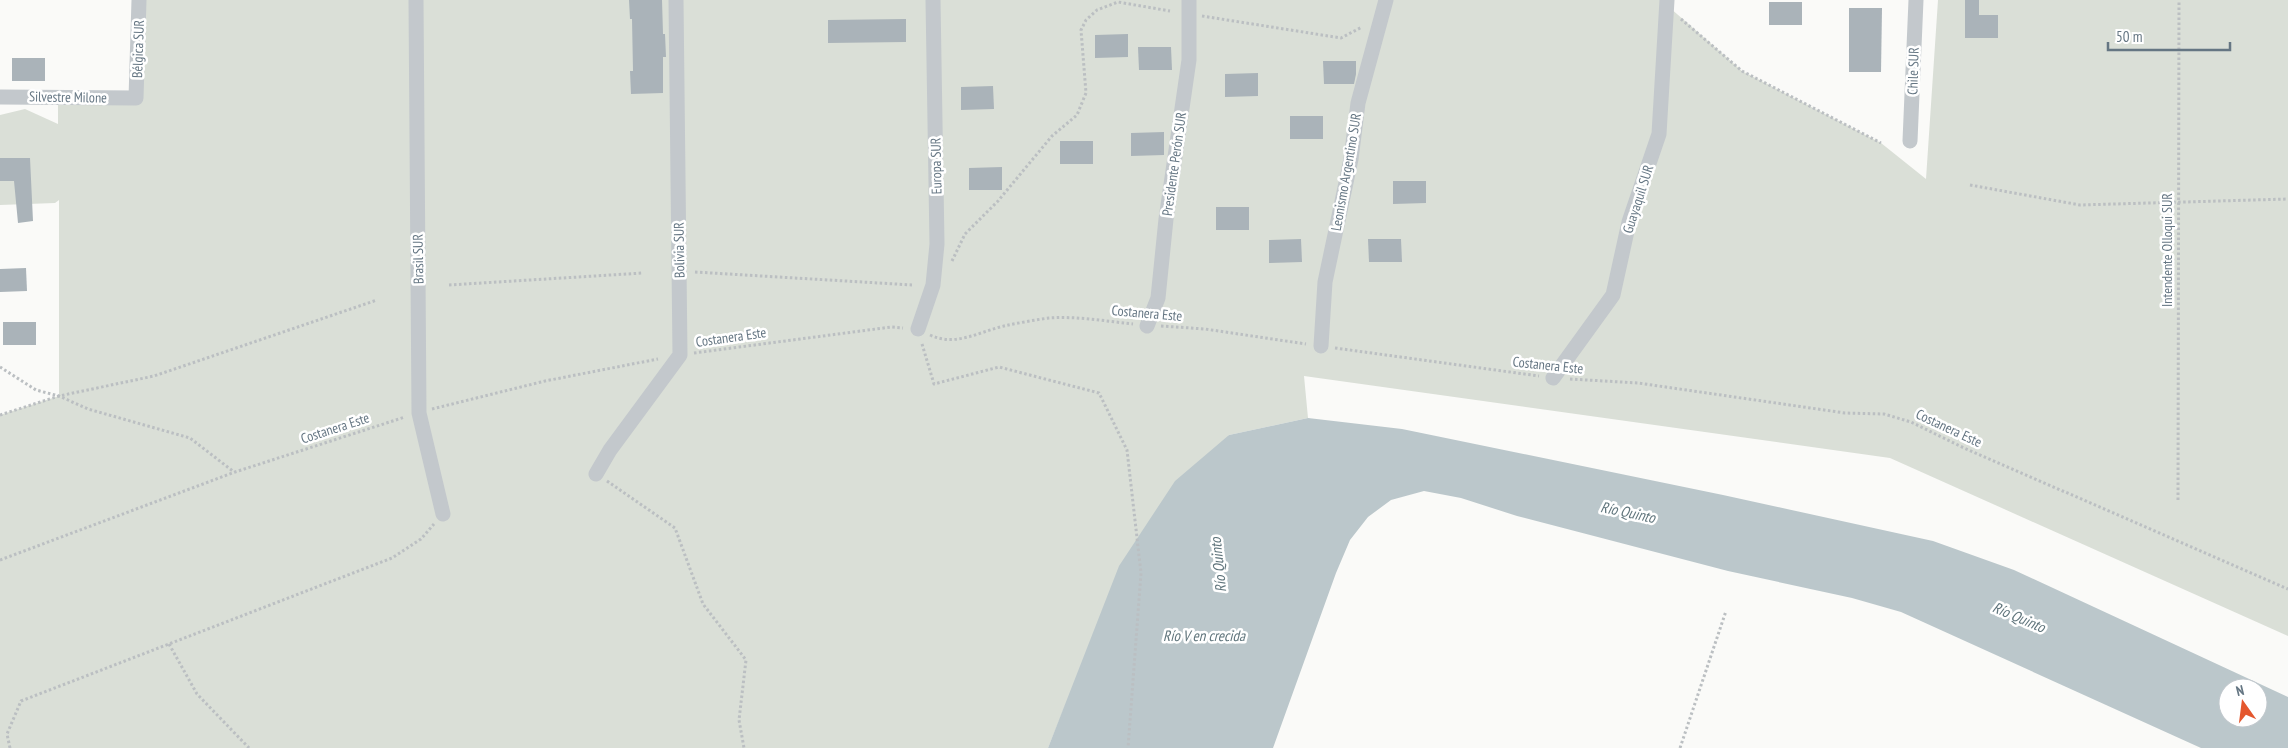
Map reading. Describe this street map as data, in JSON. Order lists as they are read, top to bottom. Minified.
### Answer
{"streets":{"street":["Bélgica SUR","Chile SUR","Silvestre Milone","Presidente Perón SUR","Europa SUR","Leonismo Argentino SUR","Guayaquil SUR","Bolivia SUR","Brasil SUR"],"path":["Intendente Olloqui SUR","Costanera Este"]},"crossings":[["Bélgica SUR","Silvestre Milone"],["Presidente Perón SUR","Costanera Este"],["Europa SUR","Costanera Este"],["Leonismo Argentino SUR","Costanera Este"],["Guayaquil SUR","Costanera Este"],["Bolivia SUR","Costanera Este"],["Brasil SUR","Costanera Este"]],"water":["Río Quinto","Río V en crecida"],"scale_bar":"50 m","north":"top"}
